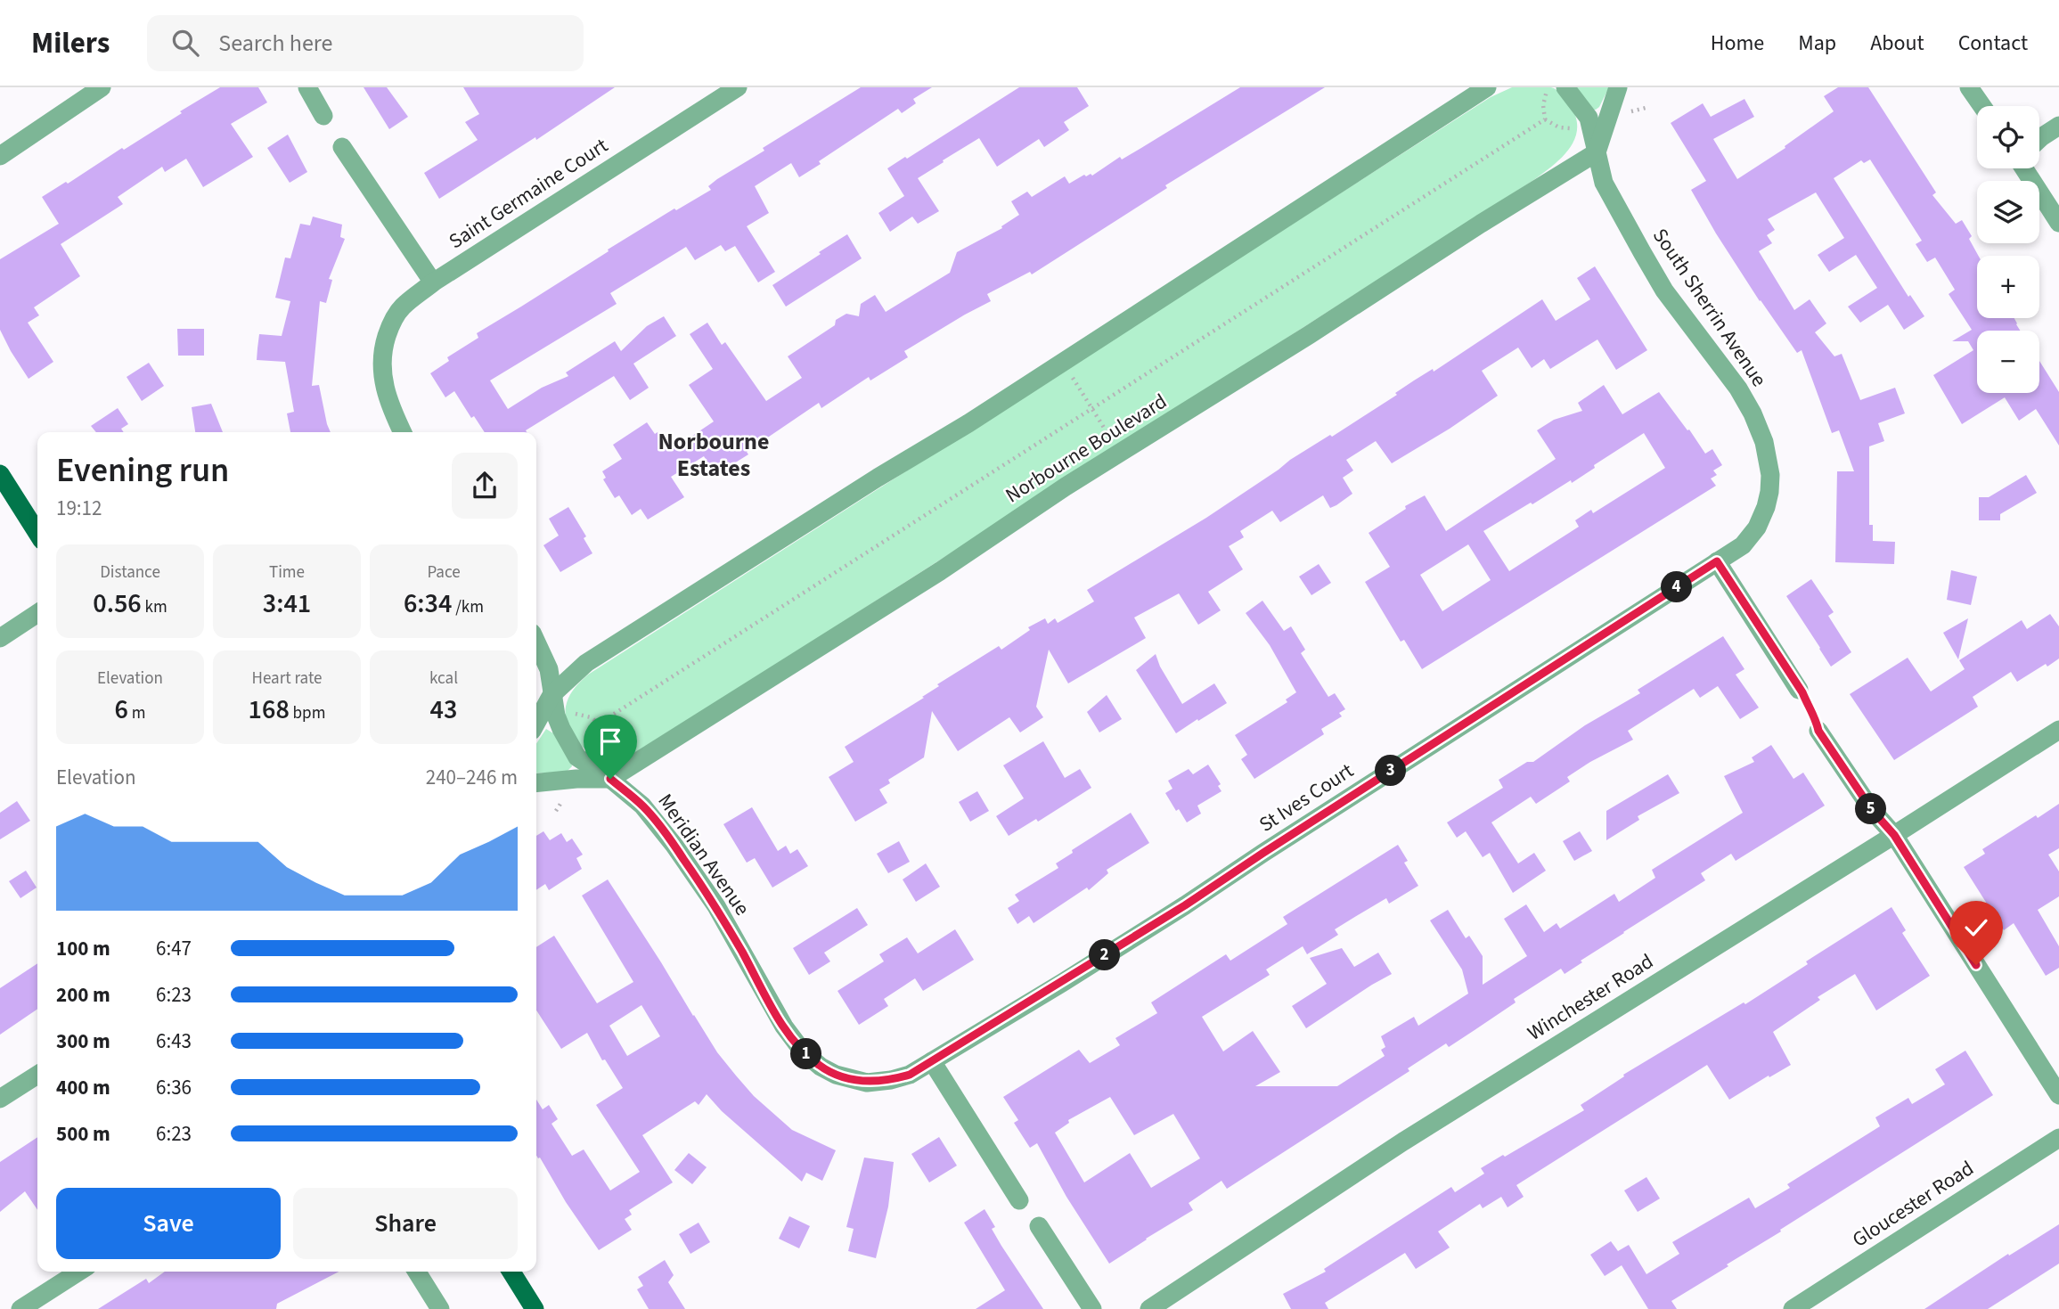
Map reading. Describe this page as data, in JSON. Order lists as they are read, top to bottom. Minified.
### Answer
{"streets":{"street":["Saint Germaine Court","South Sherrin Avenue","Norbourne Boulevard","St Ives Court","Meridian Avenue","Winchester Road","Gloucester Road"]},"crossings":[["South Sherrin Avenue","Norbourne Boulevard"],["South Sherrin Avenue","St Ives Court"],["Norbourne Boulevard","Meridian Avenue"],["St Ives Court","Meridian Avenue"]],"districts":["Norbourne Estates"],"page":{"header":"Milers","search":"Search here","nav":["Home","Map","About","Contact"],"map_buttons":["+","−"],"heading":["Evening run","19:12"],"stats":[["Distance","0.56 km"],["Time","3:41"],["Pace","6:34 /km"],["Elevation","6 m"],["Heart rate","168 bpm"],["kcal","43"]],"pins":["4","3","5","2","1"],"chart":["Elevation","240–246 m"],"list":[{"name":"100 m","note":"6:47"},{"name":"200 m","note":"6:23"},{"name":"300 m","note":"6:43"},{"name":"400 m","note":"6:36"},{"name":"500 m","note":"6:23"}],"buttons":["Save","Share"]}}
